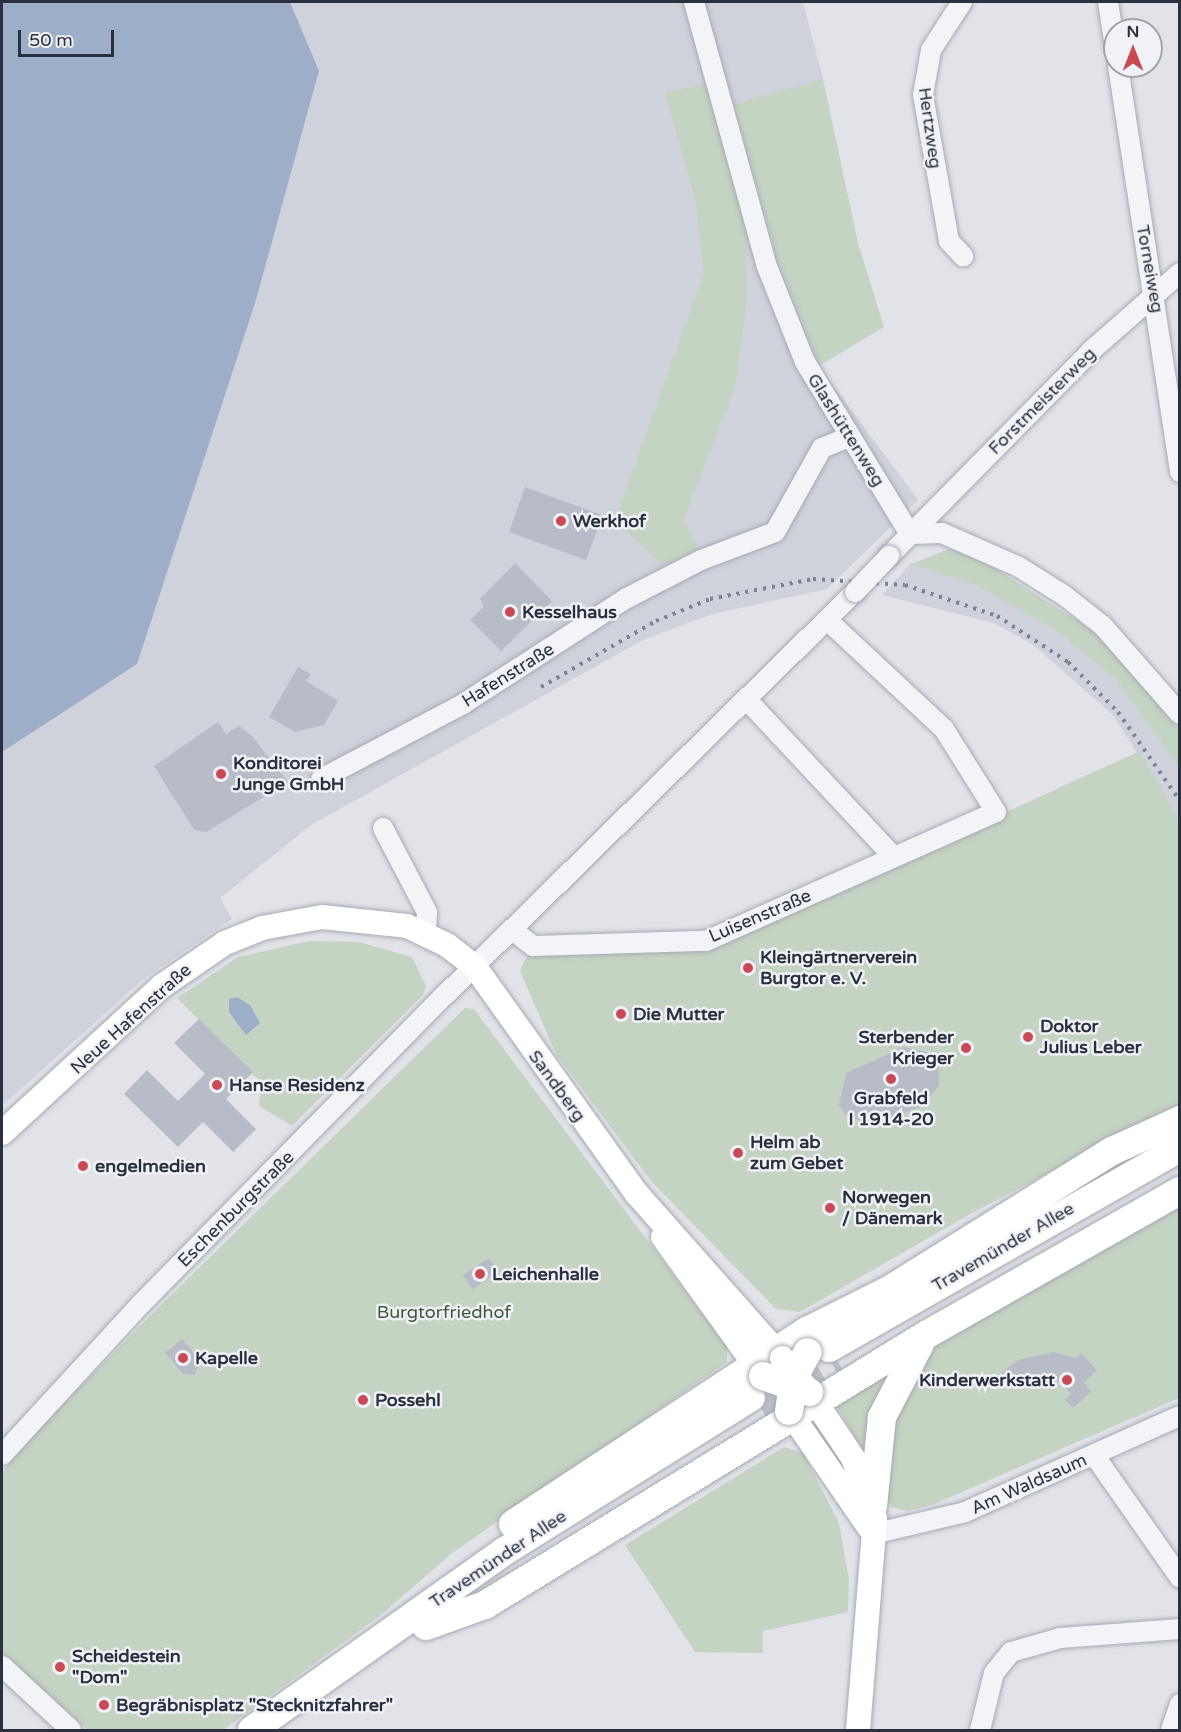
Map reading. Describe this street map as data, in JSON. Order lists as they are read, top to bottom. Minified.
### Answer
{"streets":{"highway":["Travemünder Allee"],"main road":["Neue Hafenstraße","Sandberg"],"street":["Hertzweg","Torneiweg","Forstmeisterweg","Glashüttenweg","Hafenstraße","Luisenstraße","Eschenburgstraße","Am Waldsaum"]},"crossings":[["Torneiweg","Forstmeisterweg"],["Forstmeisterweg","Glashüttenweg"],["Glashüttenweg","Hafenstraße"],["Neue Hafenstraße","Sandberg"],["Neue Hafenstraße","Eschenburgstraße"],["Sandberg","Eschenburgstraße"],["Sandberg","Travemünder Allee"]],"parks":["Burgtorfriedhof"],"places":["Werkhof","Kesselhaus","Konditorei Junge GmbH","Kleingärtnerverein Burgtor e. V.","Die Mutter","Doktor Julius Leber","Sterbender Krieger","Grabfeld I 1914-20","Hanse Residenz","Helm ab zum Gebet","engelmedien","Norwegen / Dänemark","Leichenhalle","Kapelle","Kinderwerkstatt","Possehl","Scheidestein \"Dom\"","Begräbnisplatz \"Stecknitzfahrer\""],"scale_bar":"50 m","north":"top"}
